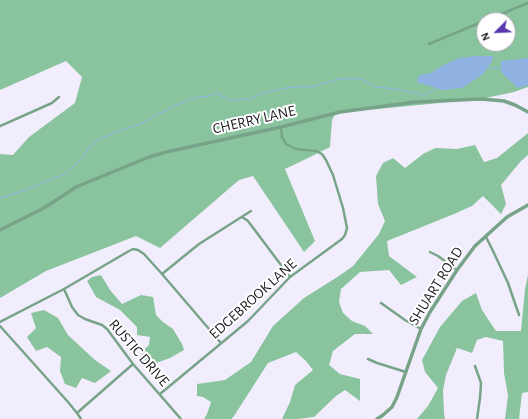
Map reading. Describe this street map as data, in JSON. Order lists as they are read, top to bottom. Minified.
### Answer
{"streets":{"street":["CHERRY LANE","SHUART ROAD","EDGEBROOK LANE","RUSTIC DRIVE"]},"crossings":[["CHERRY LANE","EDGEBROOK LANE"],["EDGEBROOK LANE","RUSTIC DRIVE"]],"north":"bottom left"}
